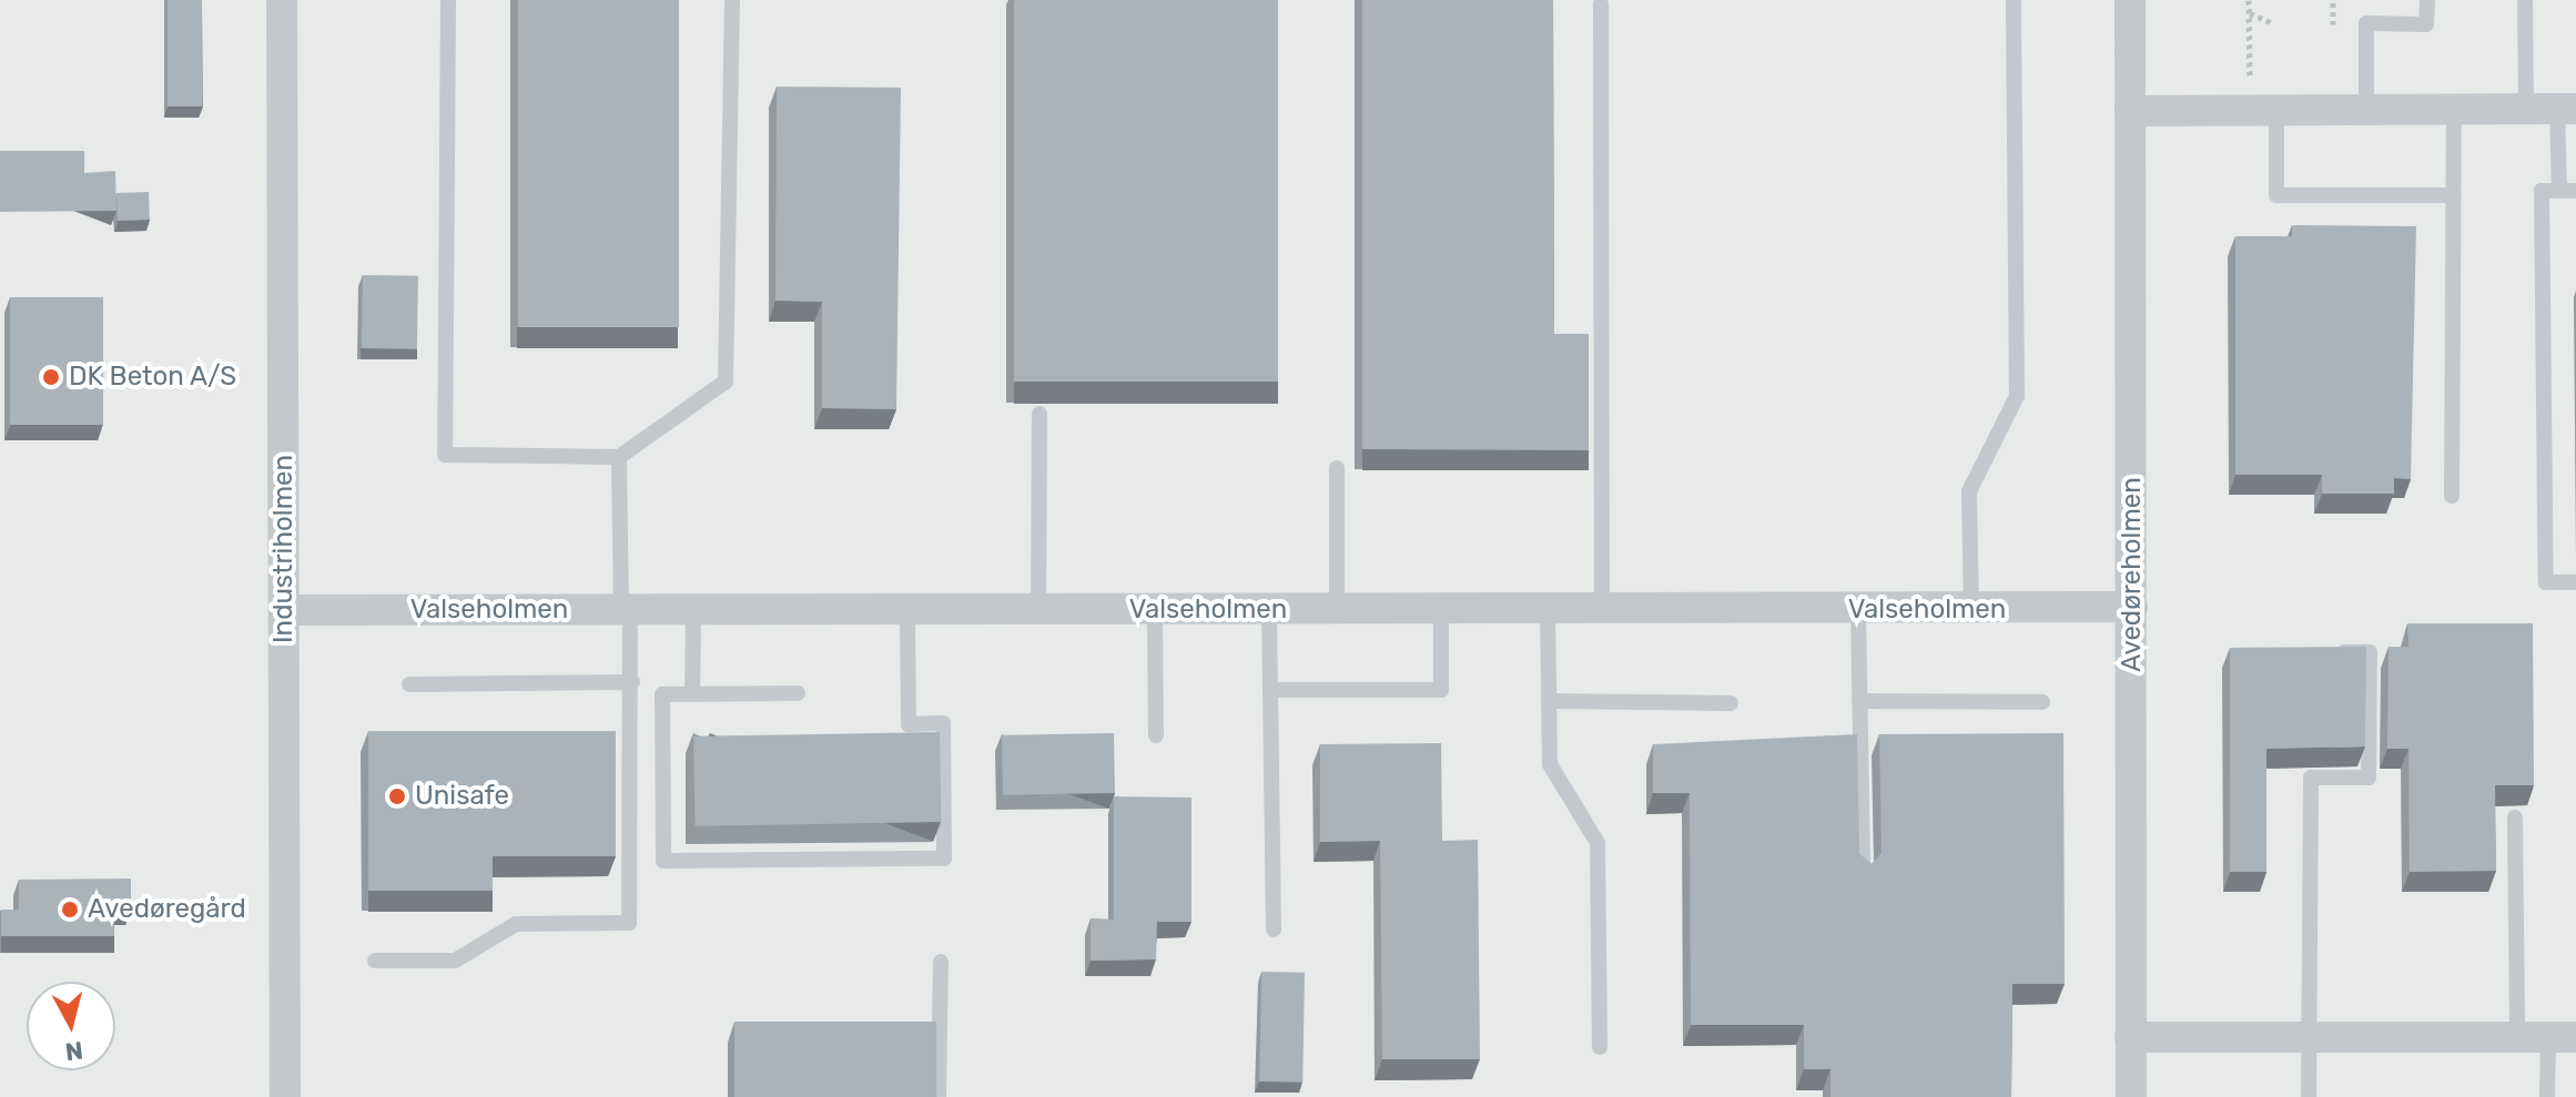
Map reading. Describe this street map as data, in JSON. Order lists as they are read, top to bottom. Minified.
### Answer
{"streets":{"street":["Industriholmen","Avedøreholmen","Valseholmen"]},"crossings":[["Industriholmen","Valseholmen"],["Avedøreholmen","Valseholmen"]],"places":["DK Beton A/S","Unisafe","Avedøregård"],"north":"bottom"}
